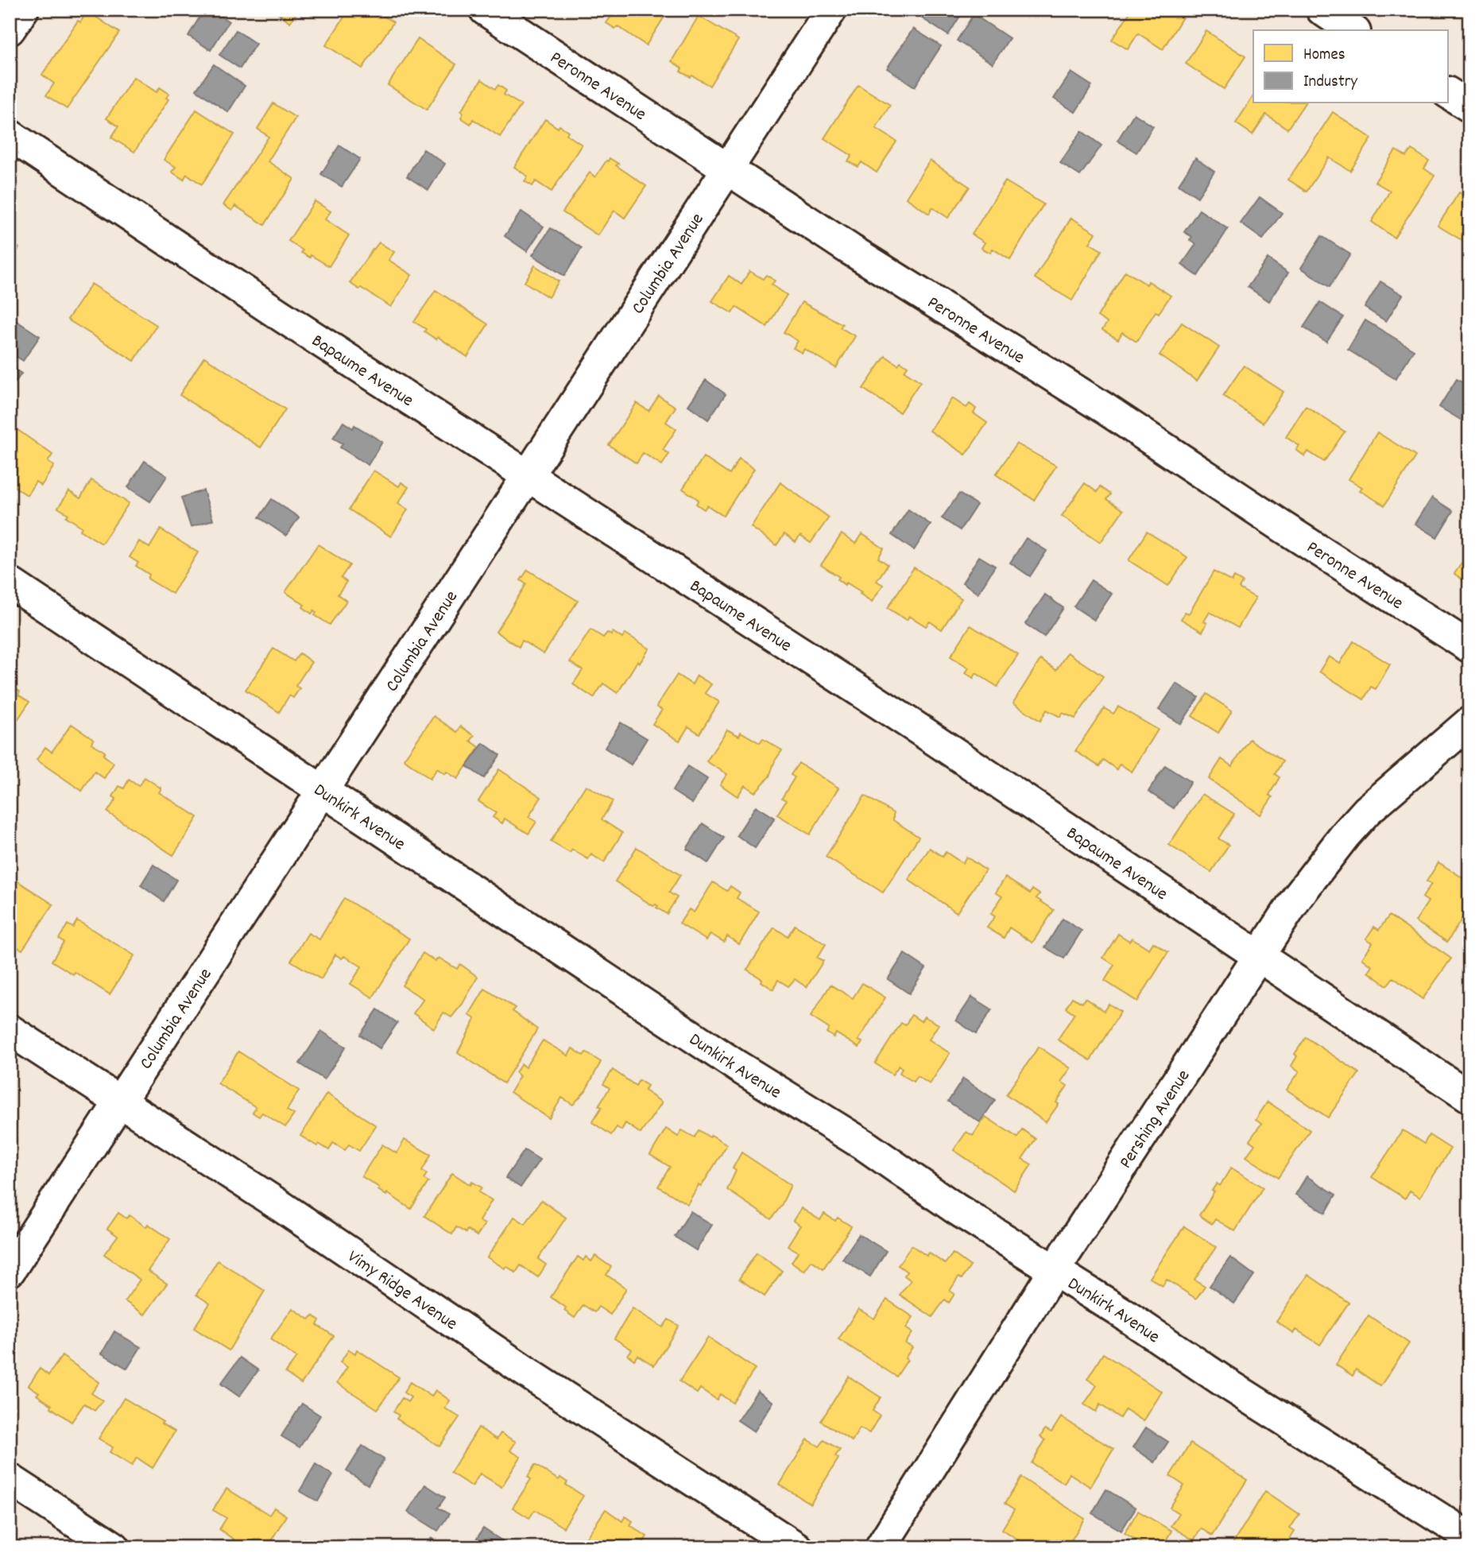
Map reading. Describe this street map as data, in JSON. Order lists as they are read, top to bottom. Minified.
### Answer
{"streets":{"street":["Peronne Avenue","Columbia Avenue","Bapaume Avenue","Dunkirk Avenue","Pershing Avenue","Vimy Ridge Avenue"]},"crossings":[["Peronne Avenue","Columbia Avenue"],["Columbia Avenue","Bapaume Avenue"],["Columbia Avenue","Dunkirk Avenue"],["Columbia Avenue","Vimy Ridge Avenue"],["Bapaume Avenue","Pershing Avenue"],["Dunkirk Avenue","Pershing Avenue"]],"legend":["Homes","Industry"]}
